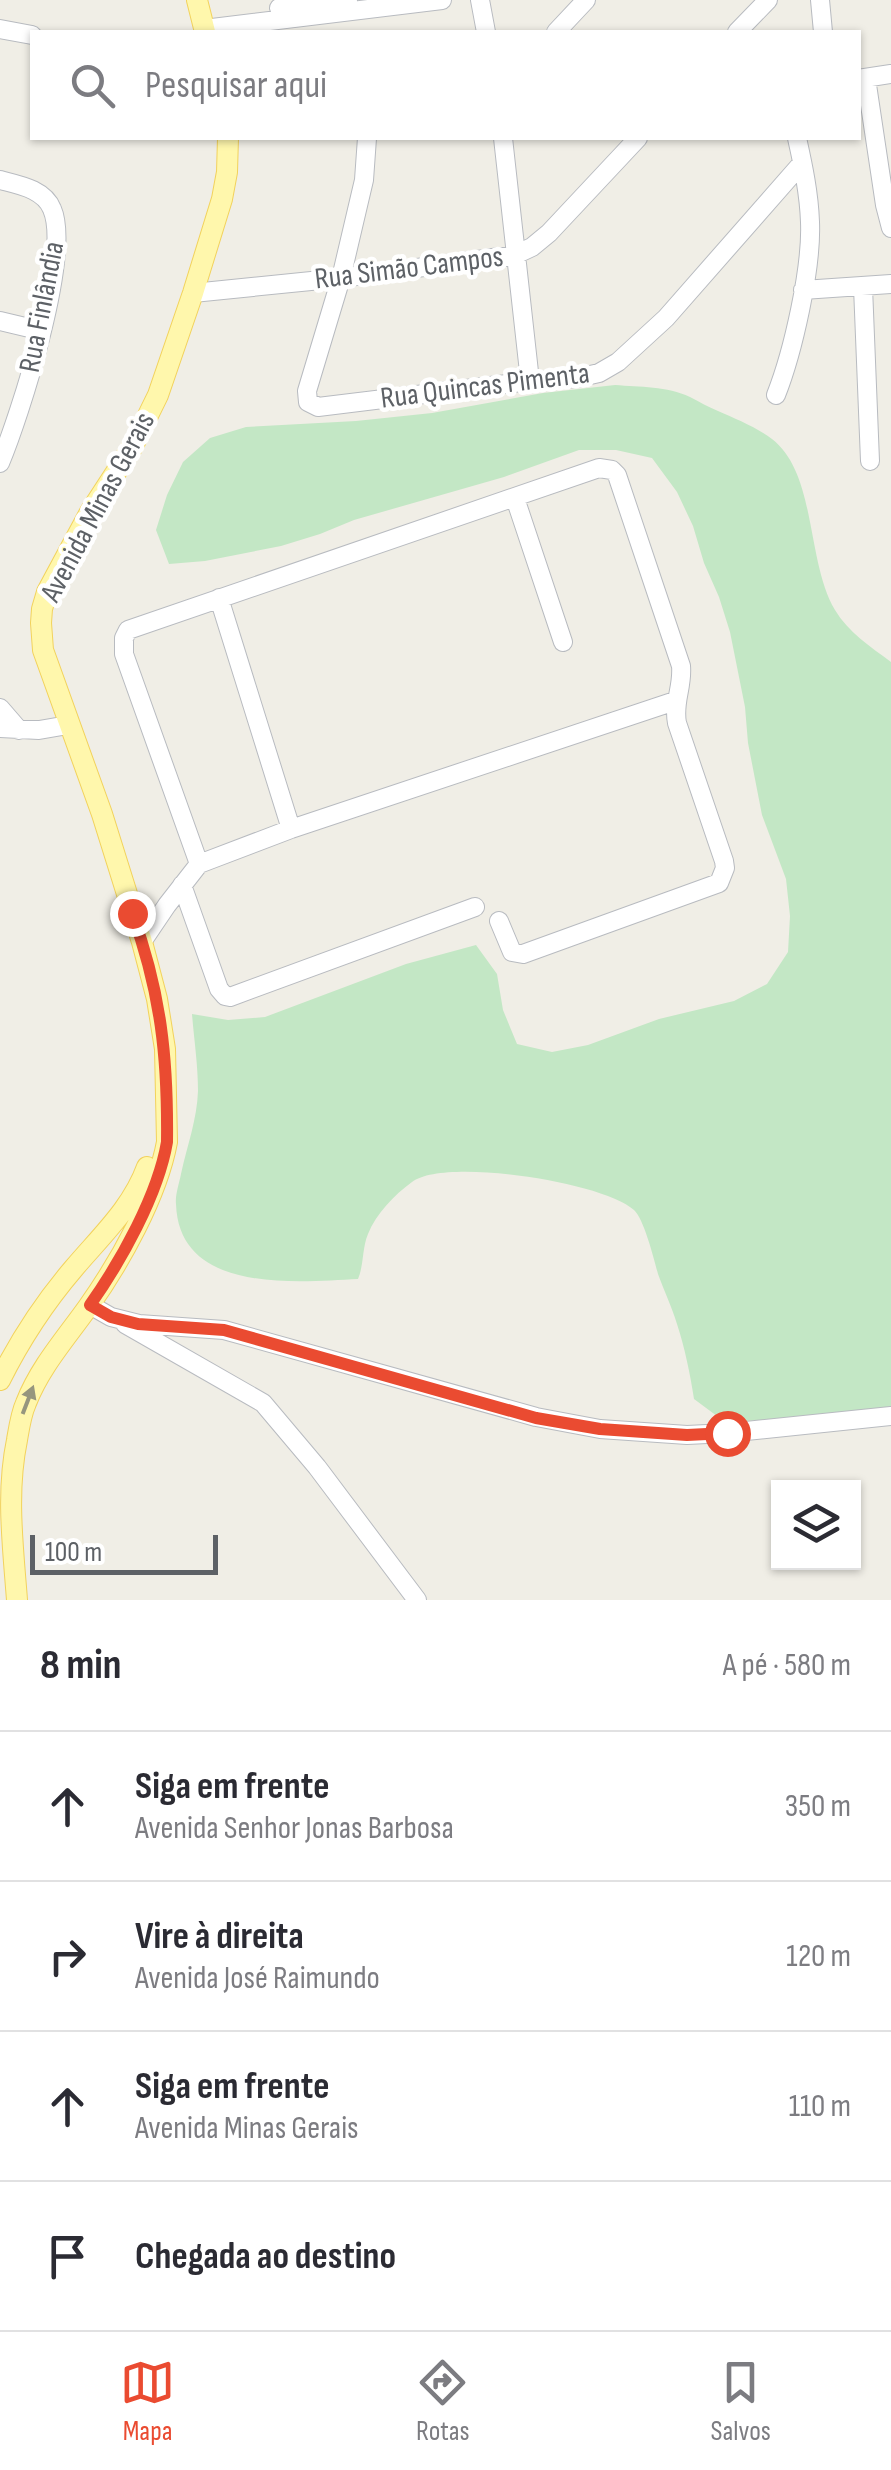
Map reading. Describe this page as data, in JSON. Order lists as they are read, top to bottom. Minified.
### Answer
{"streets":{"main road":["Avenida Minas Gerais"],"street":["Rua Simão Campos","Rua Finlândia","Rua Quincas Pimenta"]},"crossings":[["Rua Simão Campos","Rua Quincas Pimenta"],["Rua Simão Campos","Avenida Minas Gerais"]],"scale_bar":"100 m","page":{"search":"Pesquisar aqui","scale":"100 m","heading":["8 min","A pé · 580 m"],"list":[["Siga em frente","Avenida Senhor Jonas Barbosa","350 m"],["Vire à direita","Avenida José Raimundo","120 m"],["Siga em frente","Avenida Minas Gerais","110 m"],"Chegada ao destino"],"nav":["Mapa","Rotas","Salvos"]}}
